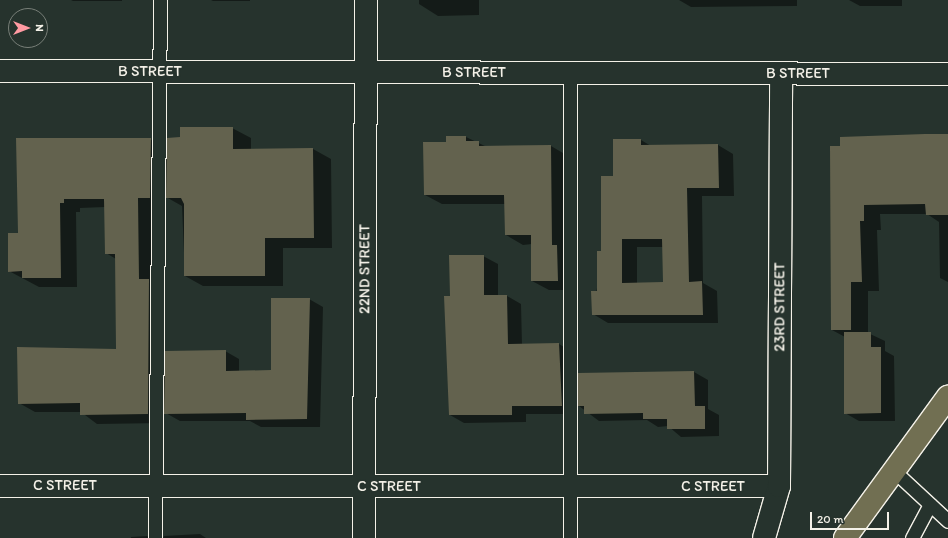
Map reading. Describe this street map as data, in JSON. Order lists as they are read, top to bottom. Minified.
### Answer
{"streets":{"street":["B STREET","22ND STREET","23RD STREET","C STREET"]},"crossings":[["B STREET","22ND STREET"],["B STREET","23RD STREET"],["22ND STREET","C STREET"],["23RD STREET","C STREET"]],"scale_bar":"20 m","north":"right"}
